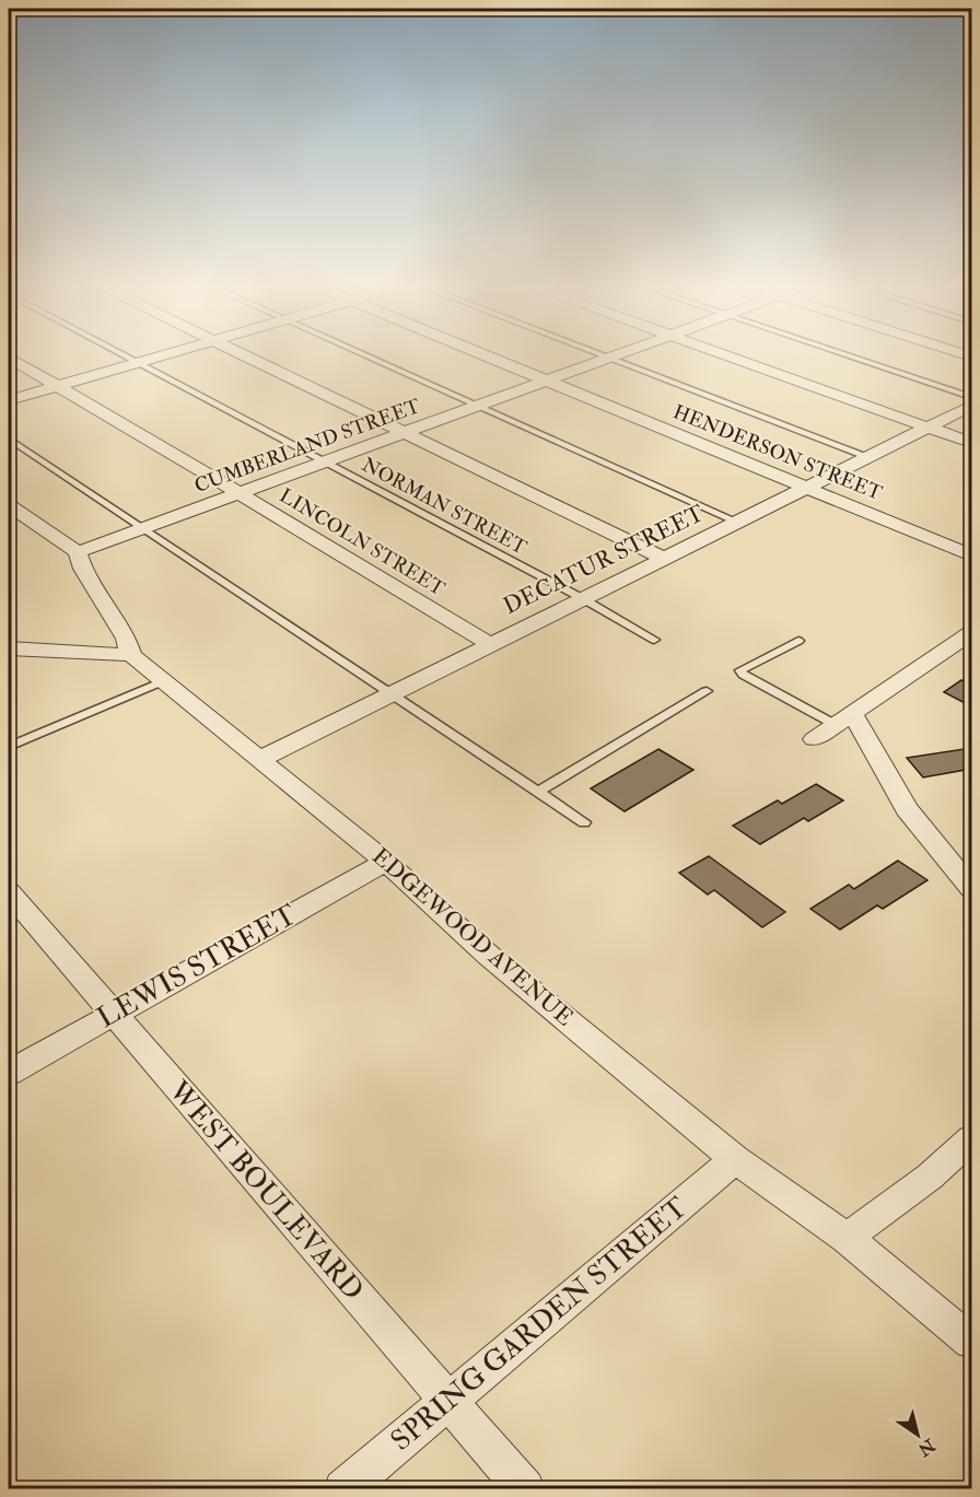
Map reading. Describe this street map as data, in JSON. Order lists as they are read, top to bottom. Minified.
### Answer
{"streets":{"street":["CUMBERLAND STREET","HENDERSON STREET","LINCOLN STREET","DECATUR STREET","EDGEWOOD AVENUE","LEWIS STREET","WEST BOULEVARD","SPRING GARDEN STREET"],"lane":["NORMAN STREET"]},"crossings":[["CUMBERLAND STREET","HENDERSON STREET"],["CUMBERLAND STREET","NORMAN STREET"],["CUMBERLAND STREET","LINCOLN STREET"],["CUMBERLAND STREET","EDGEWOOD AVENUE"],["HENDERSON STREET","DECATUR STREET"],["NORMAN STREET","DECATUR STREET"],["LINCOLN STREET","DECATUR STREET"],["DECATUR STREET","EDGEWOOD AVENUE"],["EDGEWOOD AVENUE","LEWIS STREET"],["EDGEWOOD AVENUE","SPRING GARDEN STREET"],["LEWIS STREET","WEST BOULEVARD"],["WEST BOULEVARD","SPRING GARDEN STREET"]],"north":"bottom right"}
